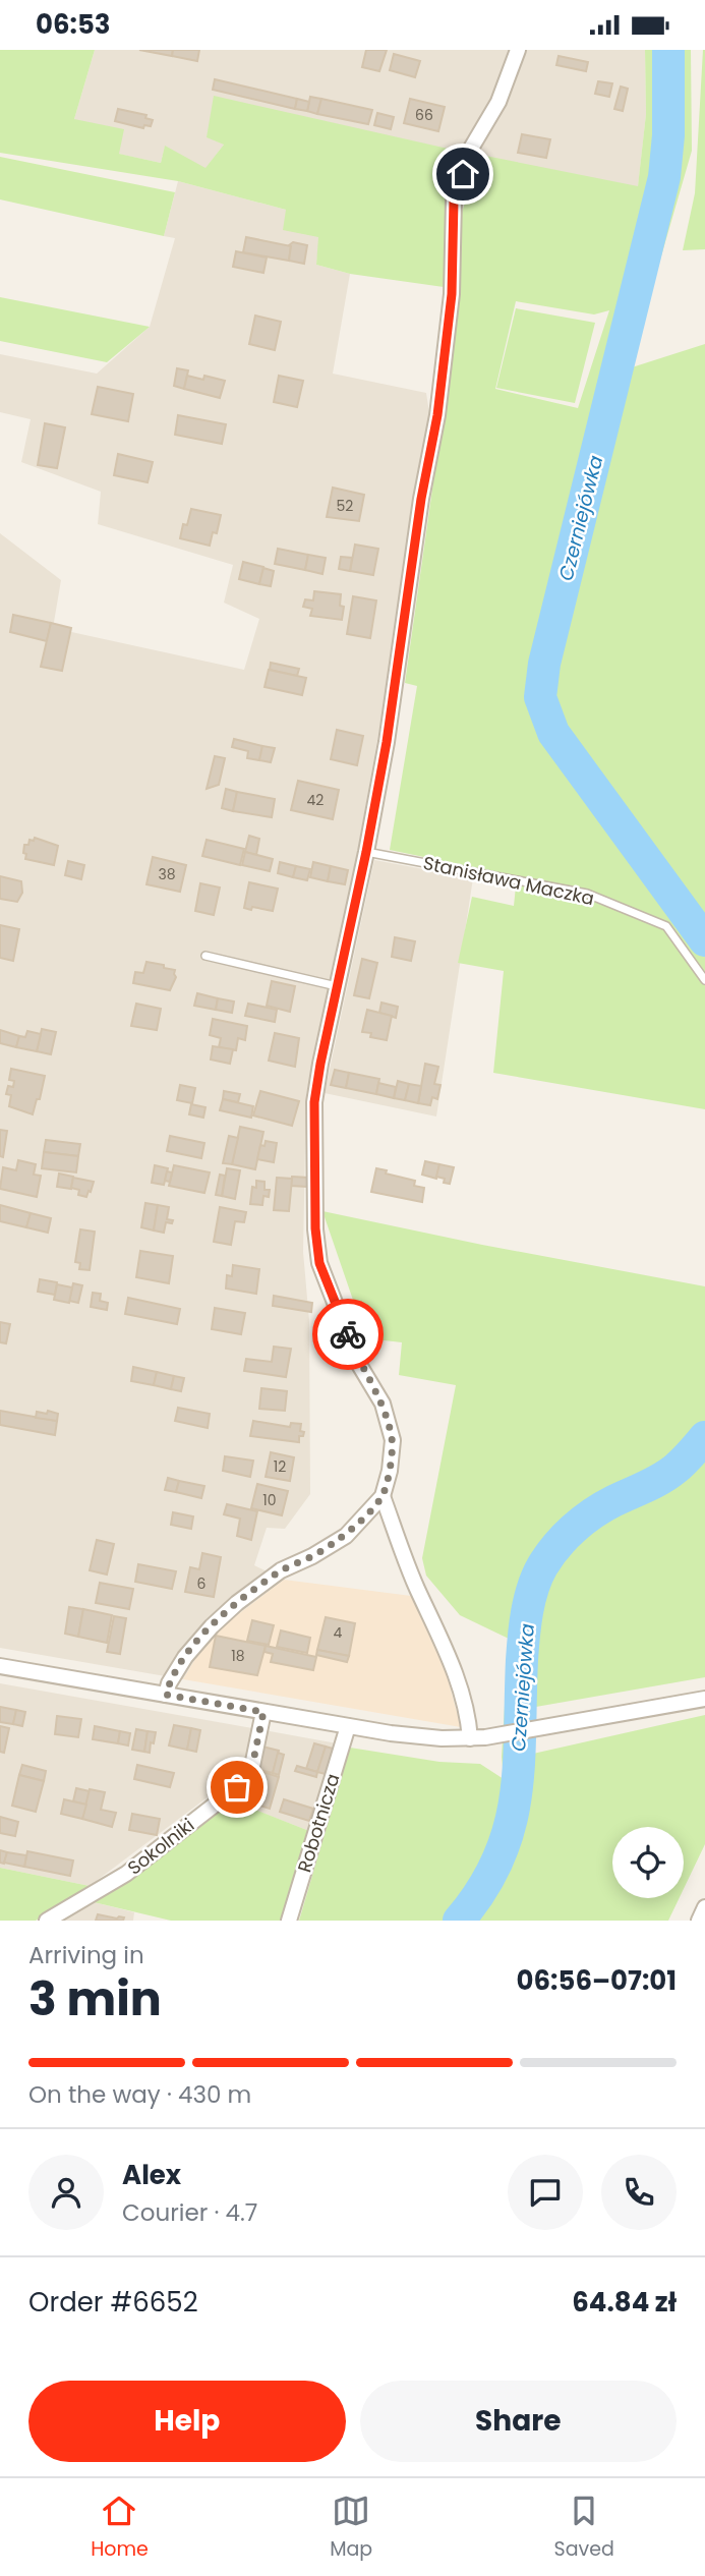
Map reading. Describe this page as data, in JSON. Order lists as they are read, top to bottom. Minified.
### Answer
{"streets":{"street":["Robotnicza","Sokolniki"],"lane":["Stanisława Maczka"]},"water":["Czerniejówka"],"house_numbers":["66","52","42","38","12","10","6","4","18"],"page":{"status":"06:53","heading":["3 min","Arriving in","06:56–07:01"],"panel":["Alex","Courier · 4.7","Order #6652","64.84 zł"],"bar":"On the way · 430 m","buttons":["Help","Share"],"tabs":["Home","Map","Saved"]}}
